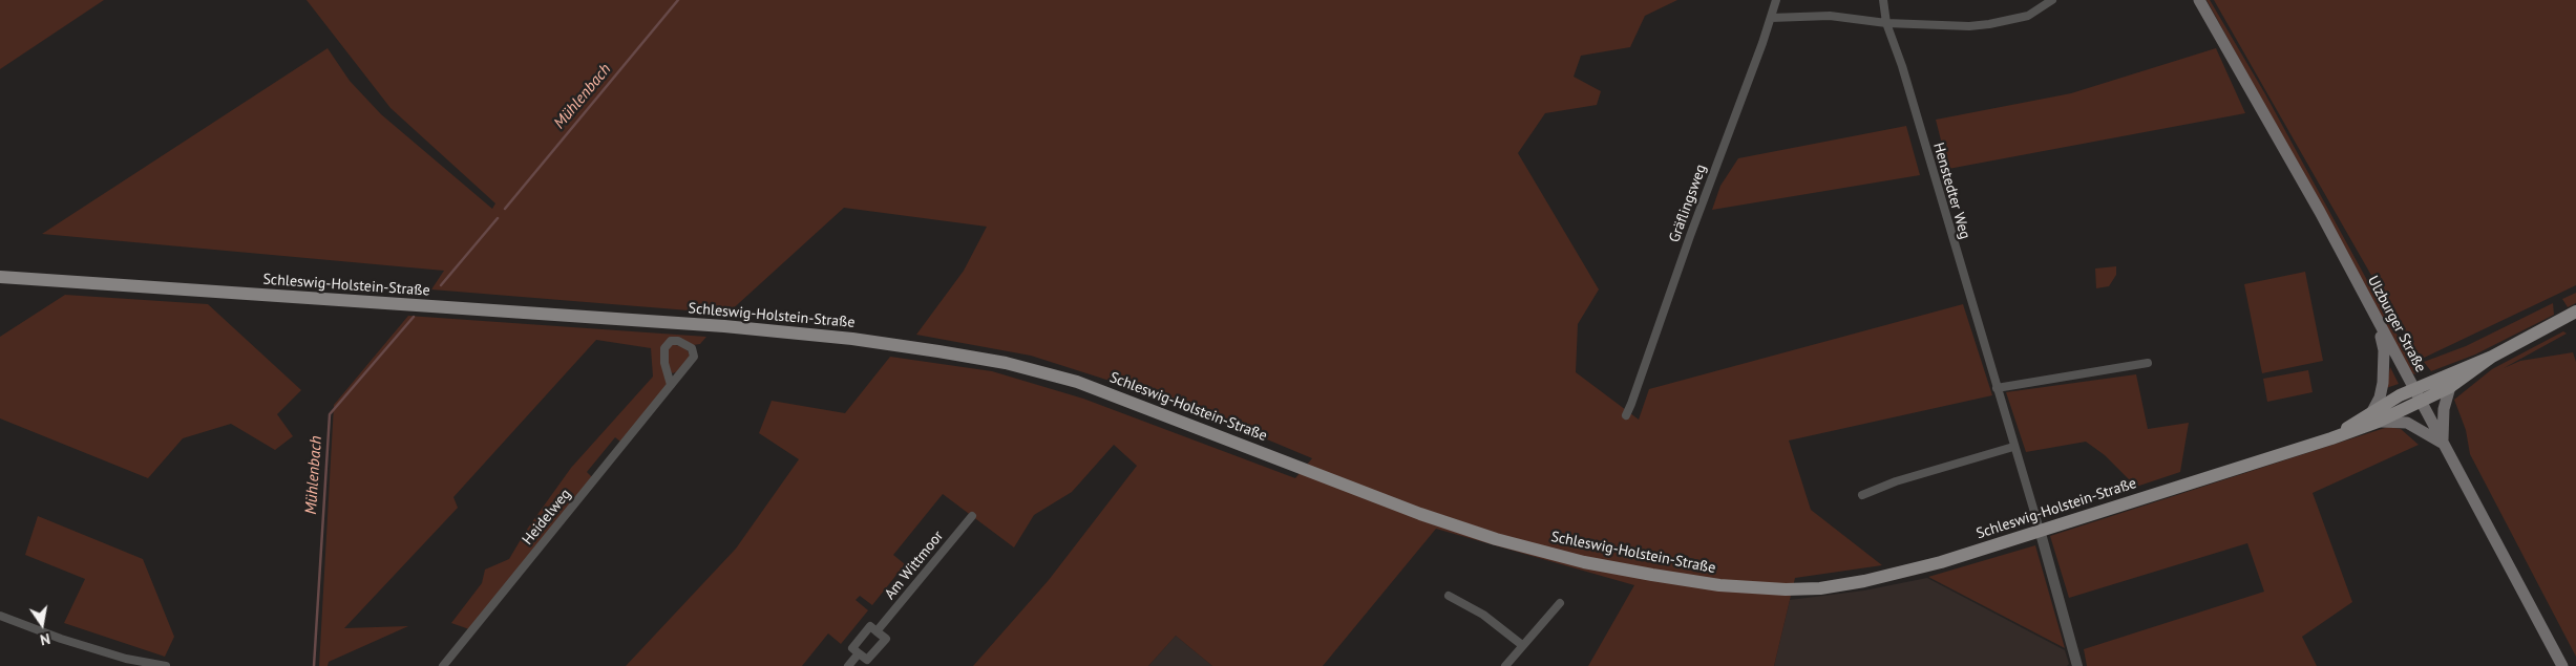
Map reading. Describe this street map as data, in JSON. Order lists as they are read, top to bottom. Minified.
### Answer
{"streets":{"main road":["Schleswig-Holstein-Straße","Ulzburger Straße"],"street":["Henstedter Weg","Gräflingsweg","Heidelweg","Am Wittmoor"]},"crossings":[["Henstedter Weg","Schleswig-Holstein-Straße"],["Schleswig-Holstein-Straße","Ulzburger Straße"]],"water":["Mühlenbach"],"north":"bottom"}
